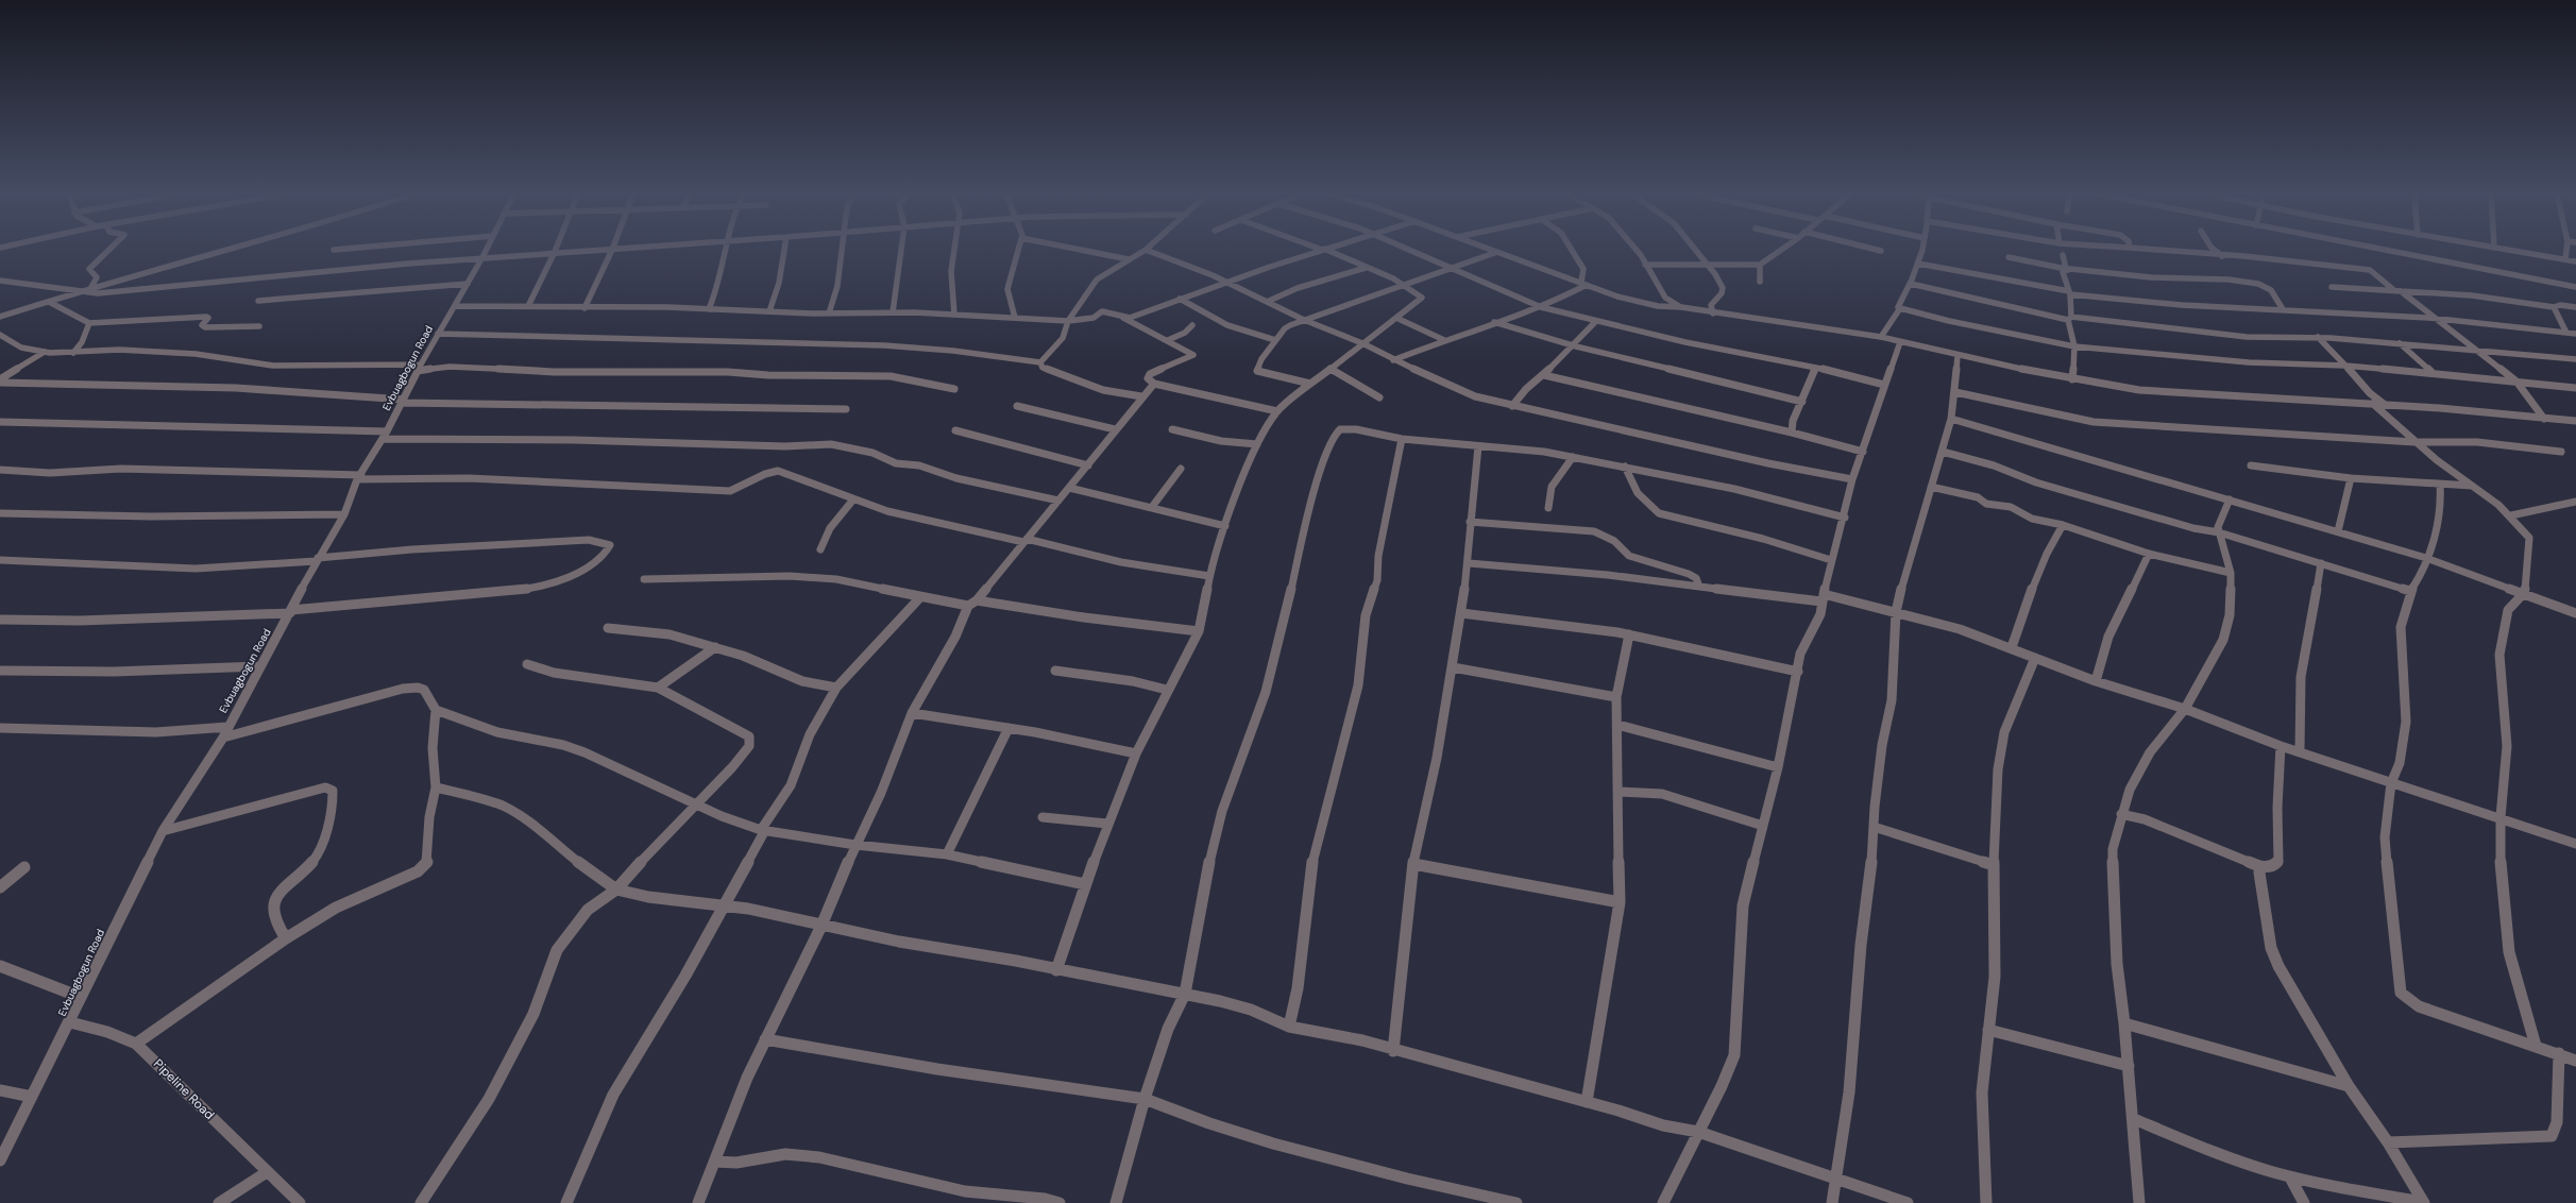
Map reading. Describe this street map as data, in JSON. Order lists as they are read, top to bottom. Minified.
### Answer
{"streets":{"street":["Evbuagbogun Road","Pipeline Road"]},"crossings":[["Evbuagbogun Road","Pipeline Road"]]}
